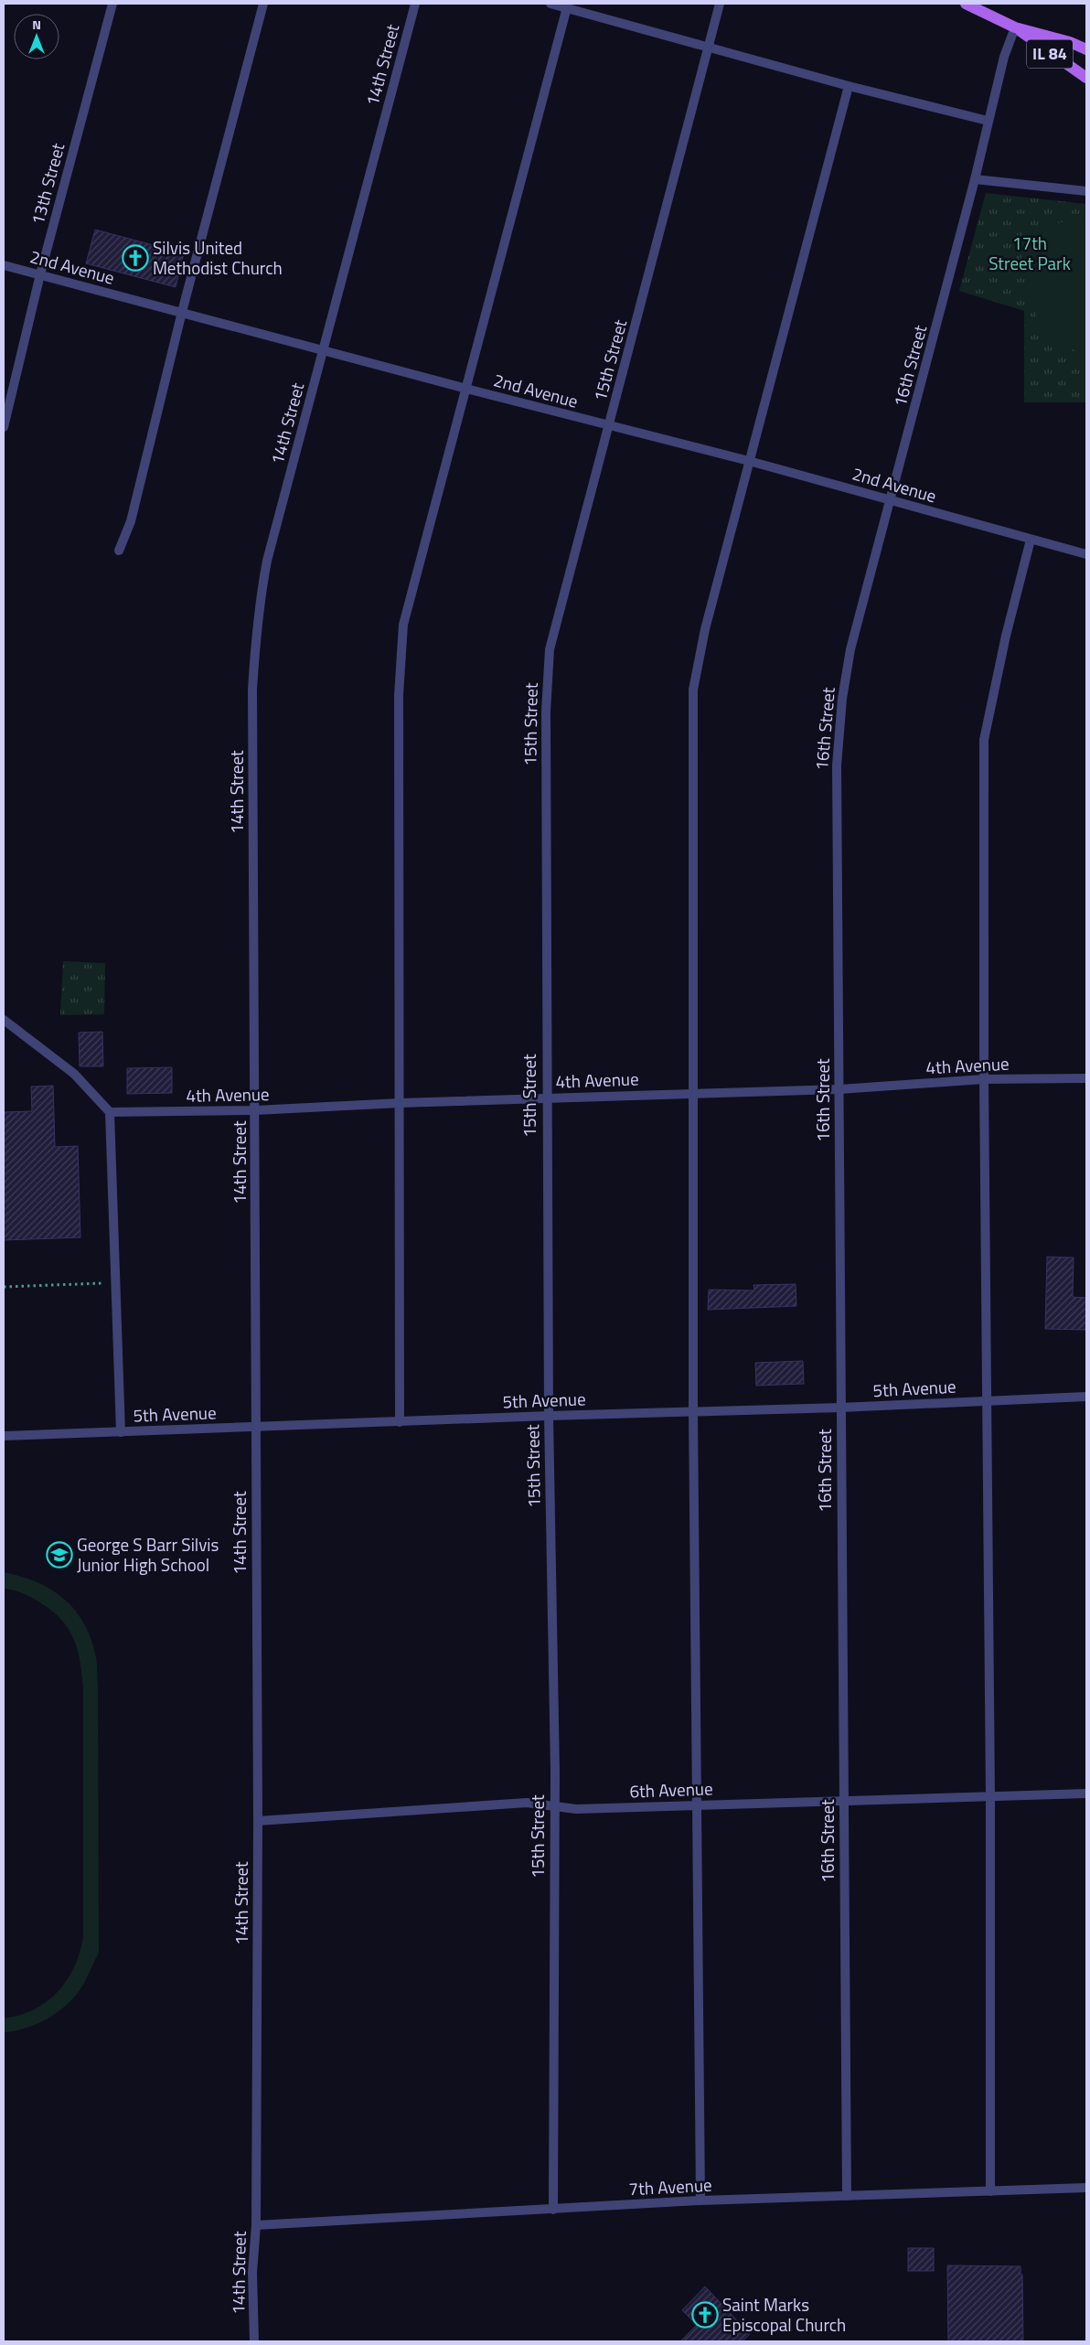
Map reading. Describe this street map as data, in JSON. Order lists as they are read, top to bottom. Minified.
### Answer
{"streets":{"main road":["IL 84"],"street":["14th Street","13th Street","2nd Avenue","15th Street","16th Street","4th Avenue","5th Avenue","6th Avenue","7th Avenue"]},"crossings":[["IL 84","16th Street"],["14th Street","2nd Avenue"],["14th Street","4th Avenue"],["14th Street","5th Avenue"],["14th Street","6th Avenue"],["14th Street","7th Avenue"],["13th Street","2nd Avenue"],["2nd Avenue","15th Street"],["2nd Avenue","16th Street"],["15th Street","4th Avenue"],["15th Street","5th Avenue"],["15th Street","6th Avenue"],["15th Street","7th Avenue"],["16th Street","4th Avenue"],["16th Street","5th Avenue"],["16th Street","6th Avenue"],["16th Street","7th Avenue"]],"parks":["17th Street Park"],"places":{"church":["Silvis United Methodist Church","Saint Marks Episcopal Church"],"school or university":["George S Barr Silvis Junior High School"]},"north":"top"}
